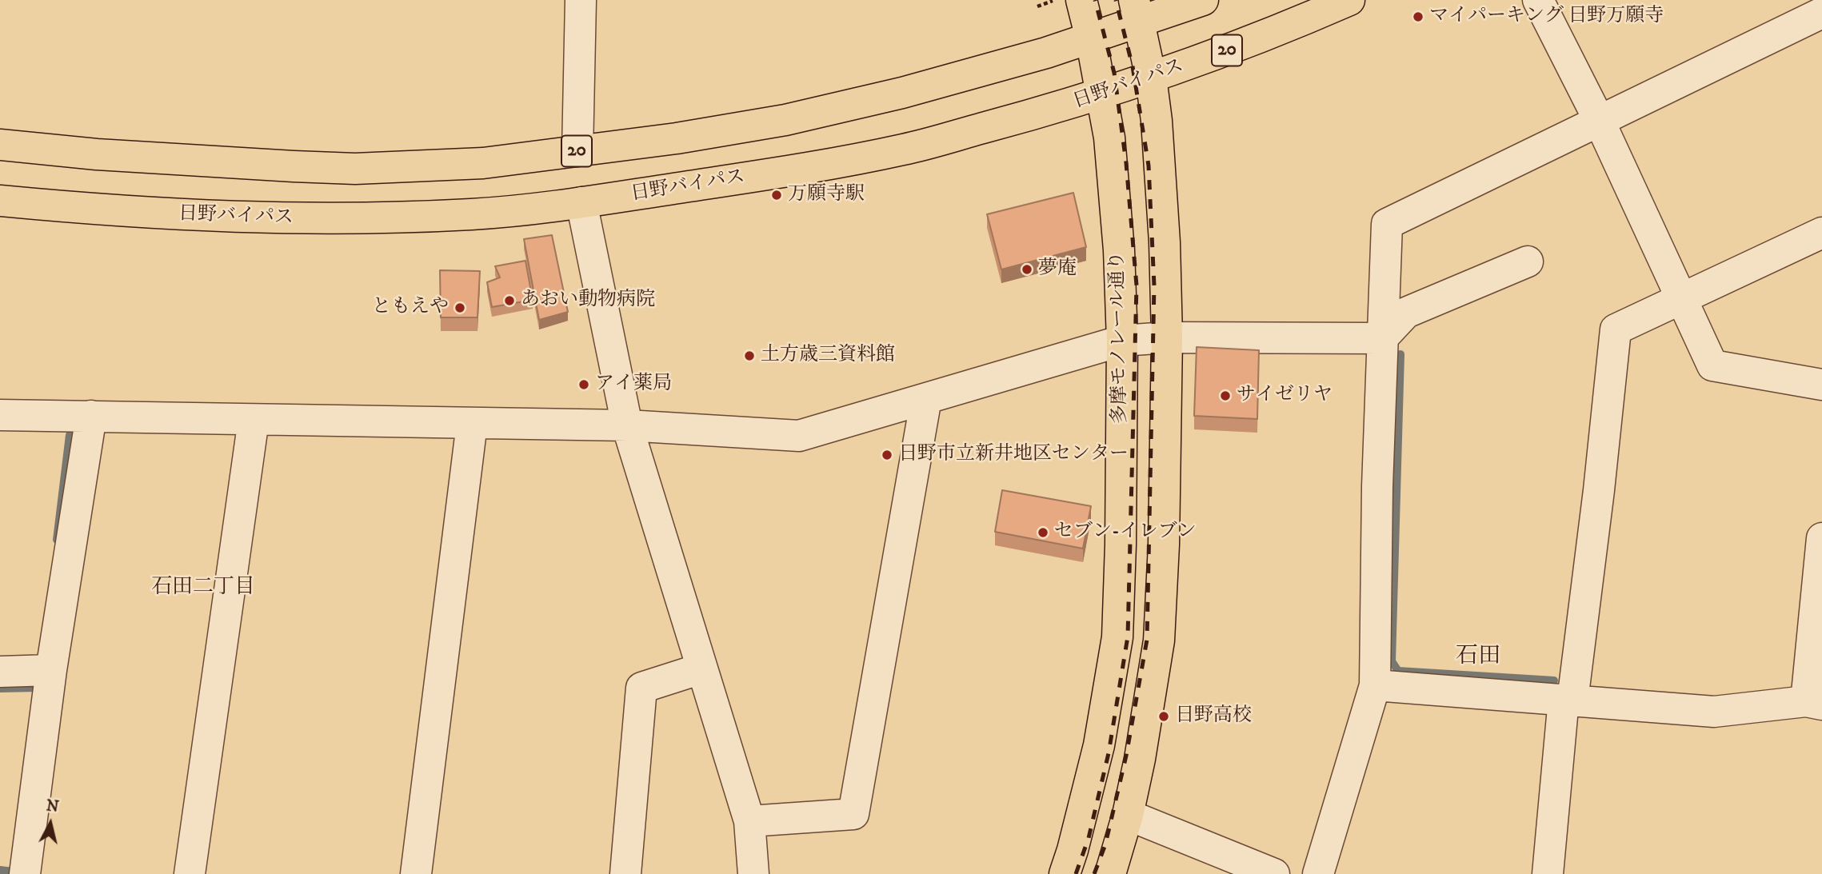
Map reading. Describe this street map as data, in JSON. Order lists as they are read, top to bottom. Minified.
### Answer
{"streets":{"main road":["20","日野バイパス","多摩モノレール通り"]},"crossings":[["20","多摩モノレール通り"],["日野バイパス","多摩モノレール通り"]],"districts":["石田二丁目","石田"],"places":["マイパーキング 日野万願寺","万願寺駅","夢庵","あおい動物病院","ともえや","土方歳三資料館","アイ薬局","サイゼリヤ","日野市立新井地区センター","セブン-イレブン","日野高校"],"north":"top"}
